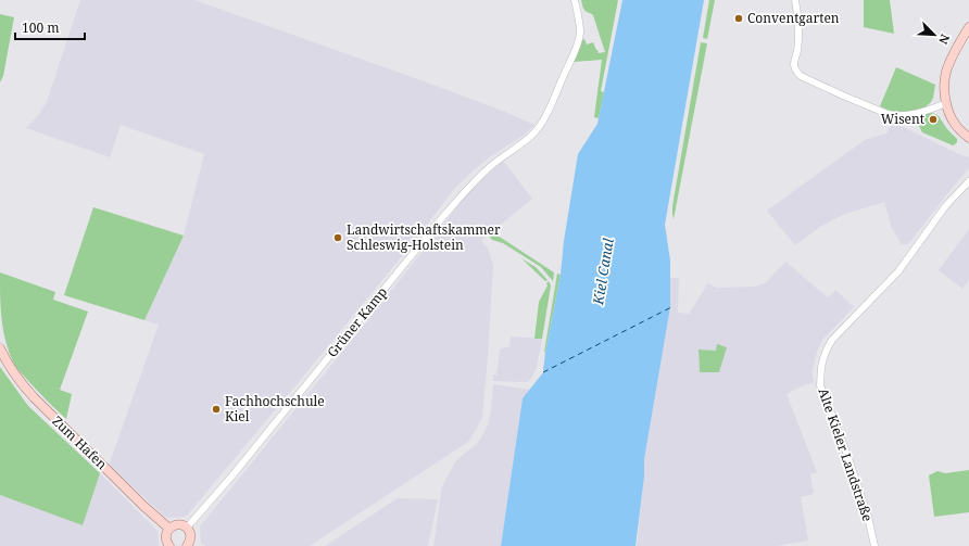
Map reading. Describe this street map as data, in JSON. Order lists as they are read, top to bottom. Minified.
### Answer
{"streets":{"main road":["Zum Hafen"],"street":["Grüner Kamp","Alte Kieler Landstraße"]},"water":["Kiel Canal"],"places":["Conventgarten","Wisent","Landwirtschaftskammer Schleswig-Holstein","Fachhochschule Kiel"],"scale_bar":"100 m","north":"bottom right"}
